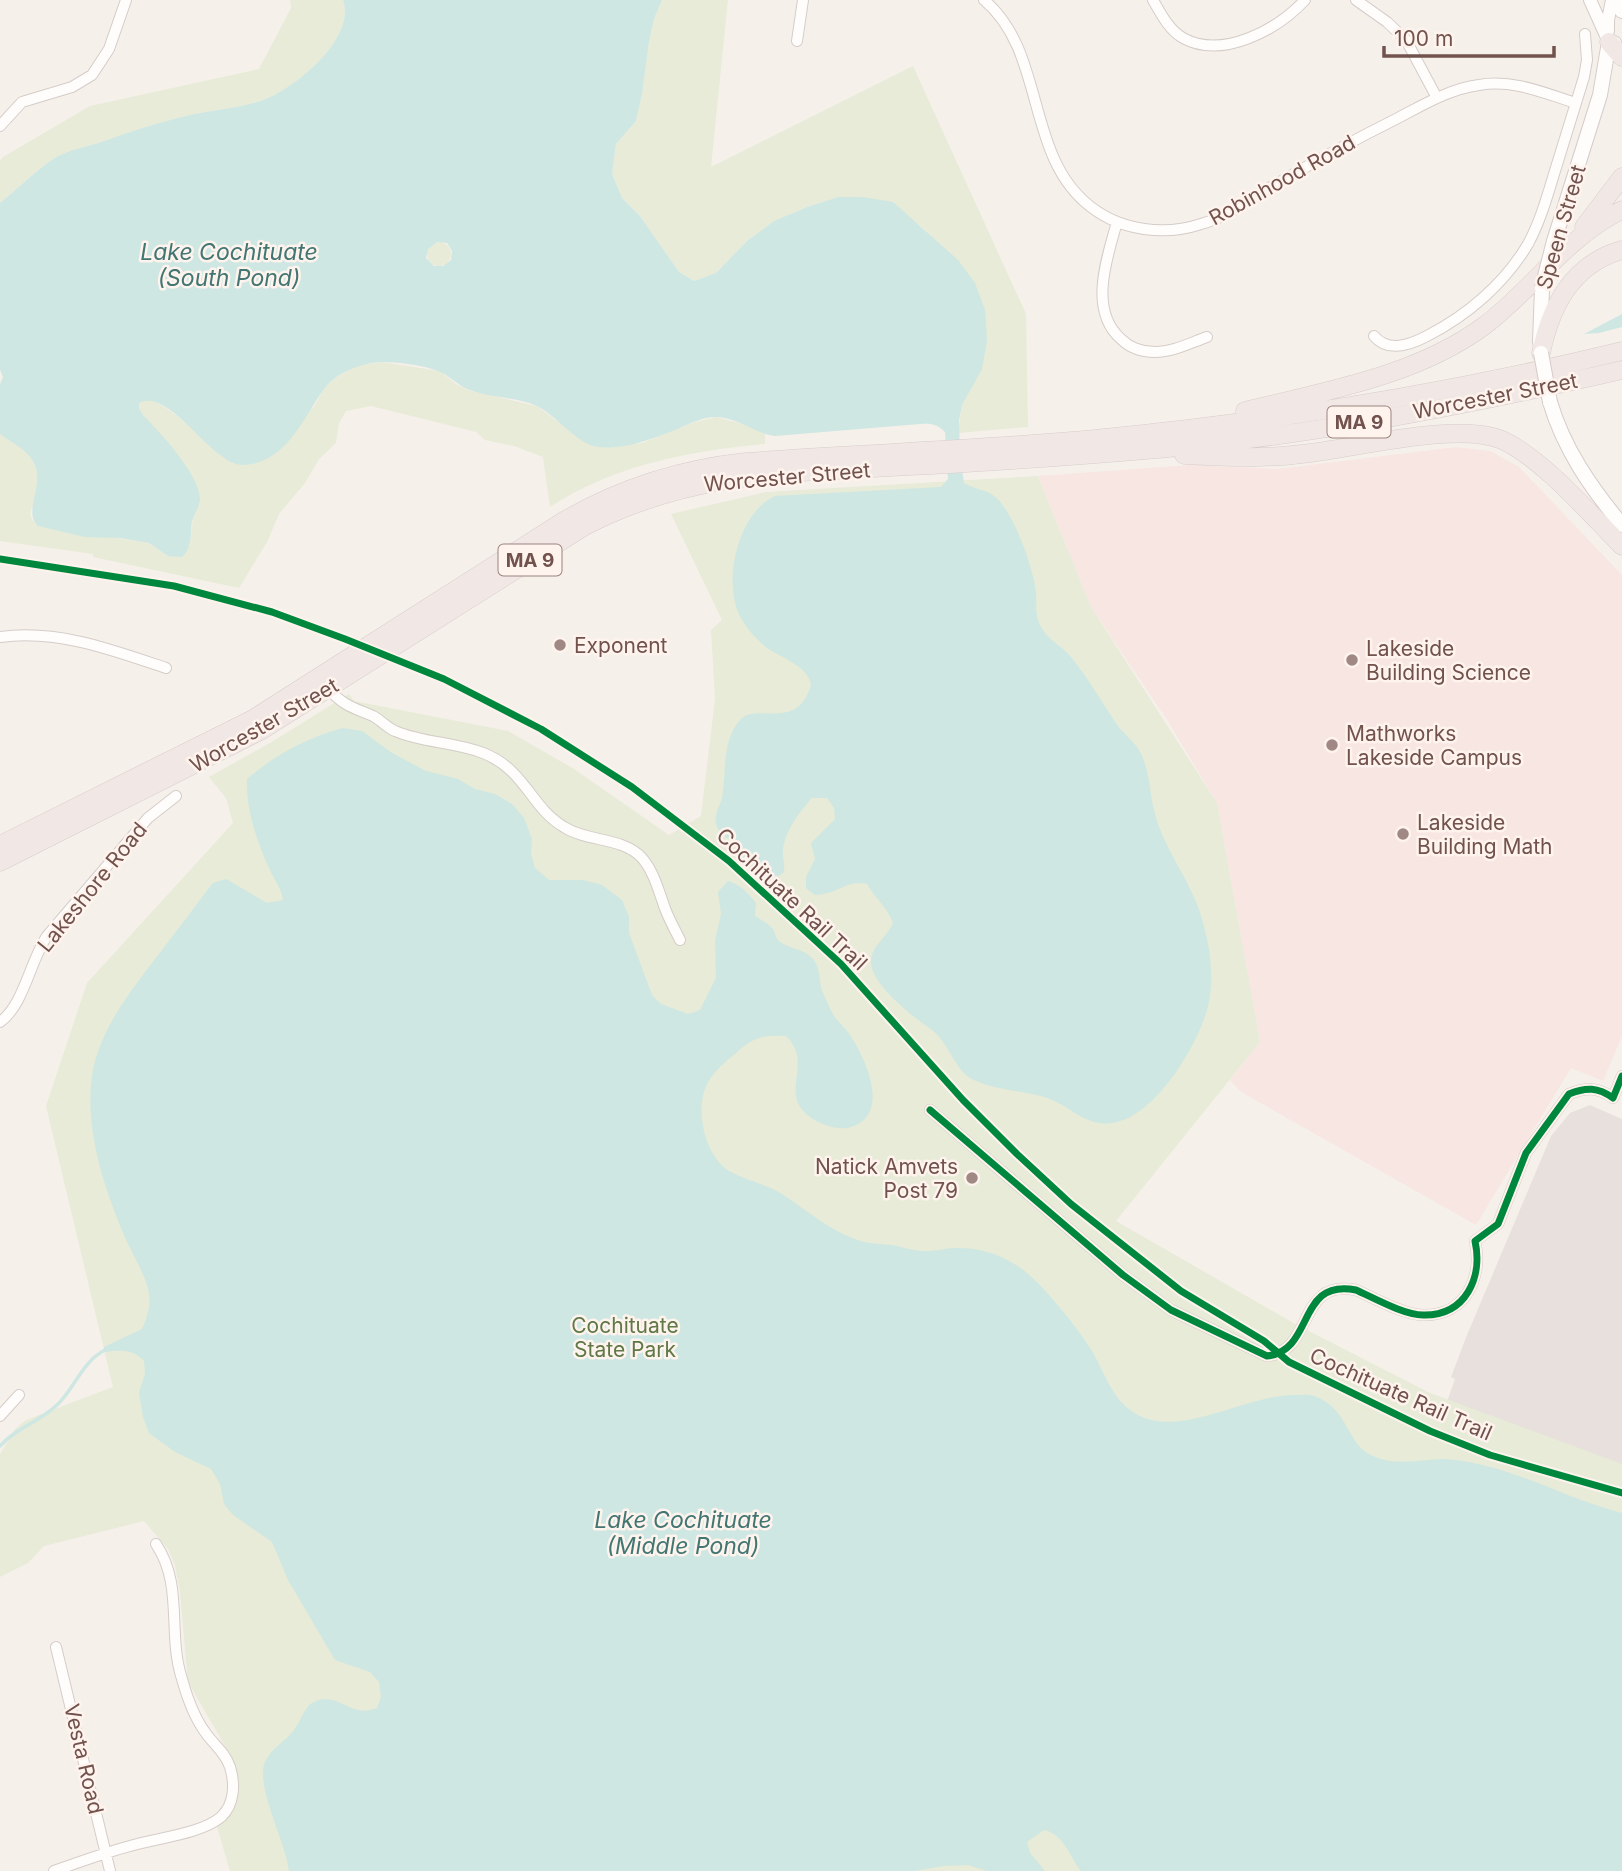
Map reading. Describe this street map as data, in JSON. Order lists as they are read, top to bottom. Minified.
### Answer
{"streets":{"highway":["Worcester Street","MA 9"],"main road":["Speen Street"],"street":["Robinhood Road","Lakeshore Road","Vesta Road"],"cycle path":["Cochituate Rail Trail"]},"water":["Lake Cochituate (South Pond)","Lake Cochituate (Middle Pond)"],"parks":["Cochituate State Park"],"places":["Exponent","Lakeside Building Science","Mathworks Lakeside Campus","Lakeside Building Math","Natick Amvets Post 79"],"scale_bar":"100 m"}
